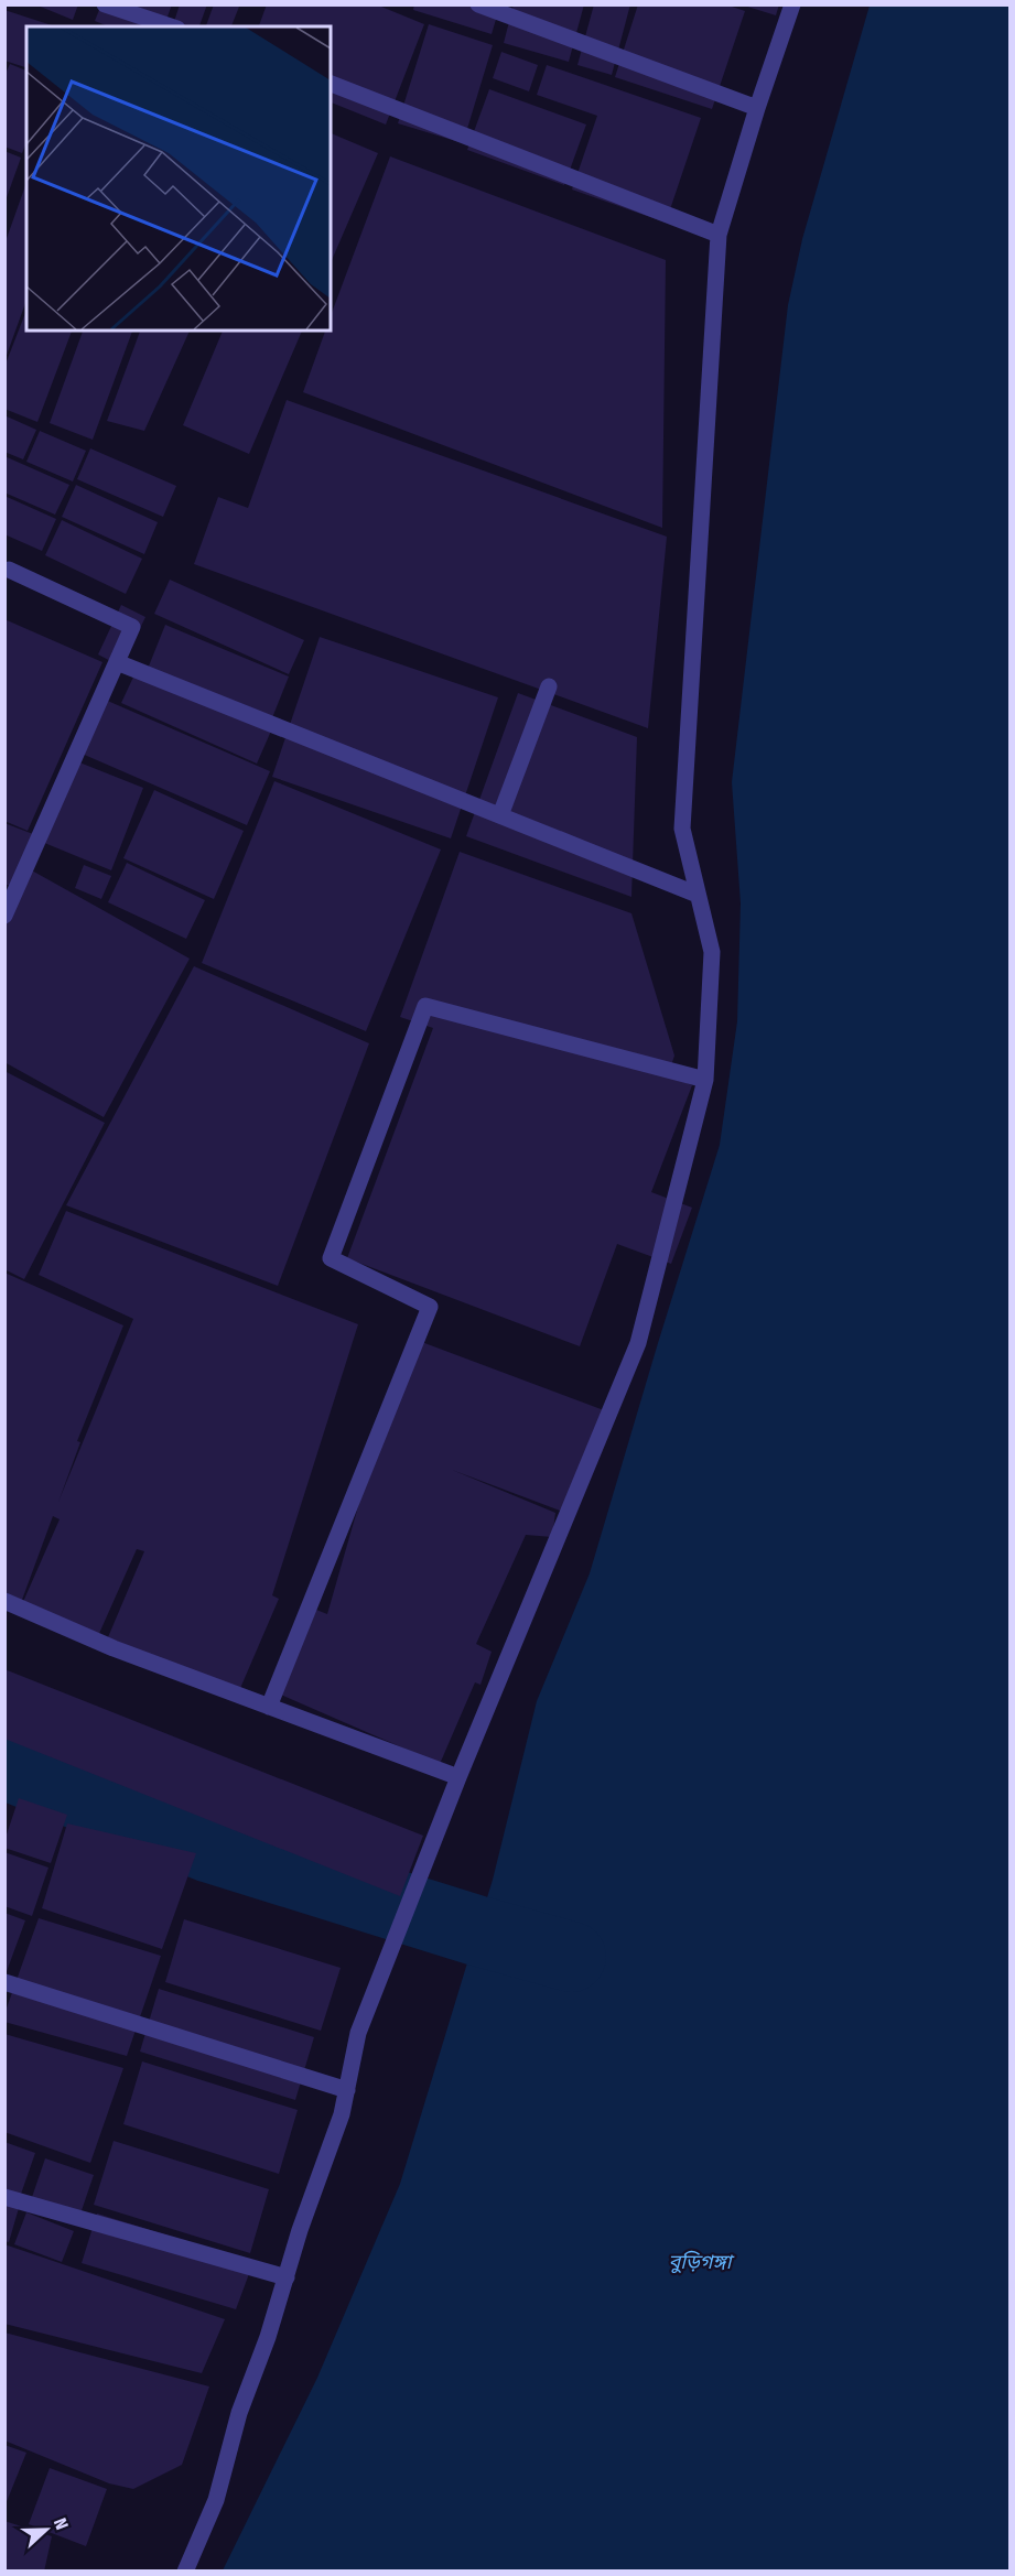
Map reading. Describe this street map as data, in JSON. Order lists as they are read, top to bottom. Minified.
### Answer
{"water":["বুড়িগঙ্গা"],"north":"right"}
